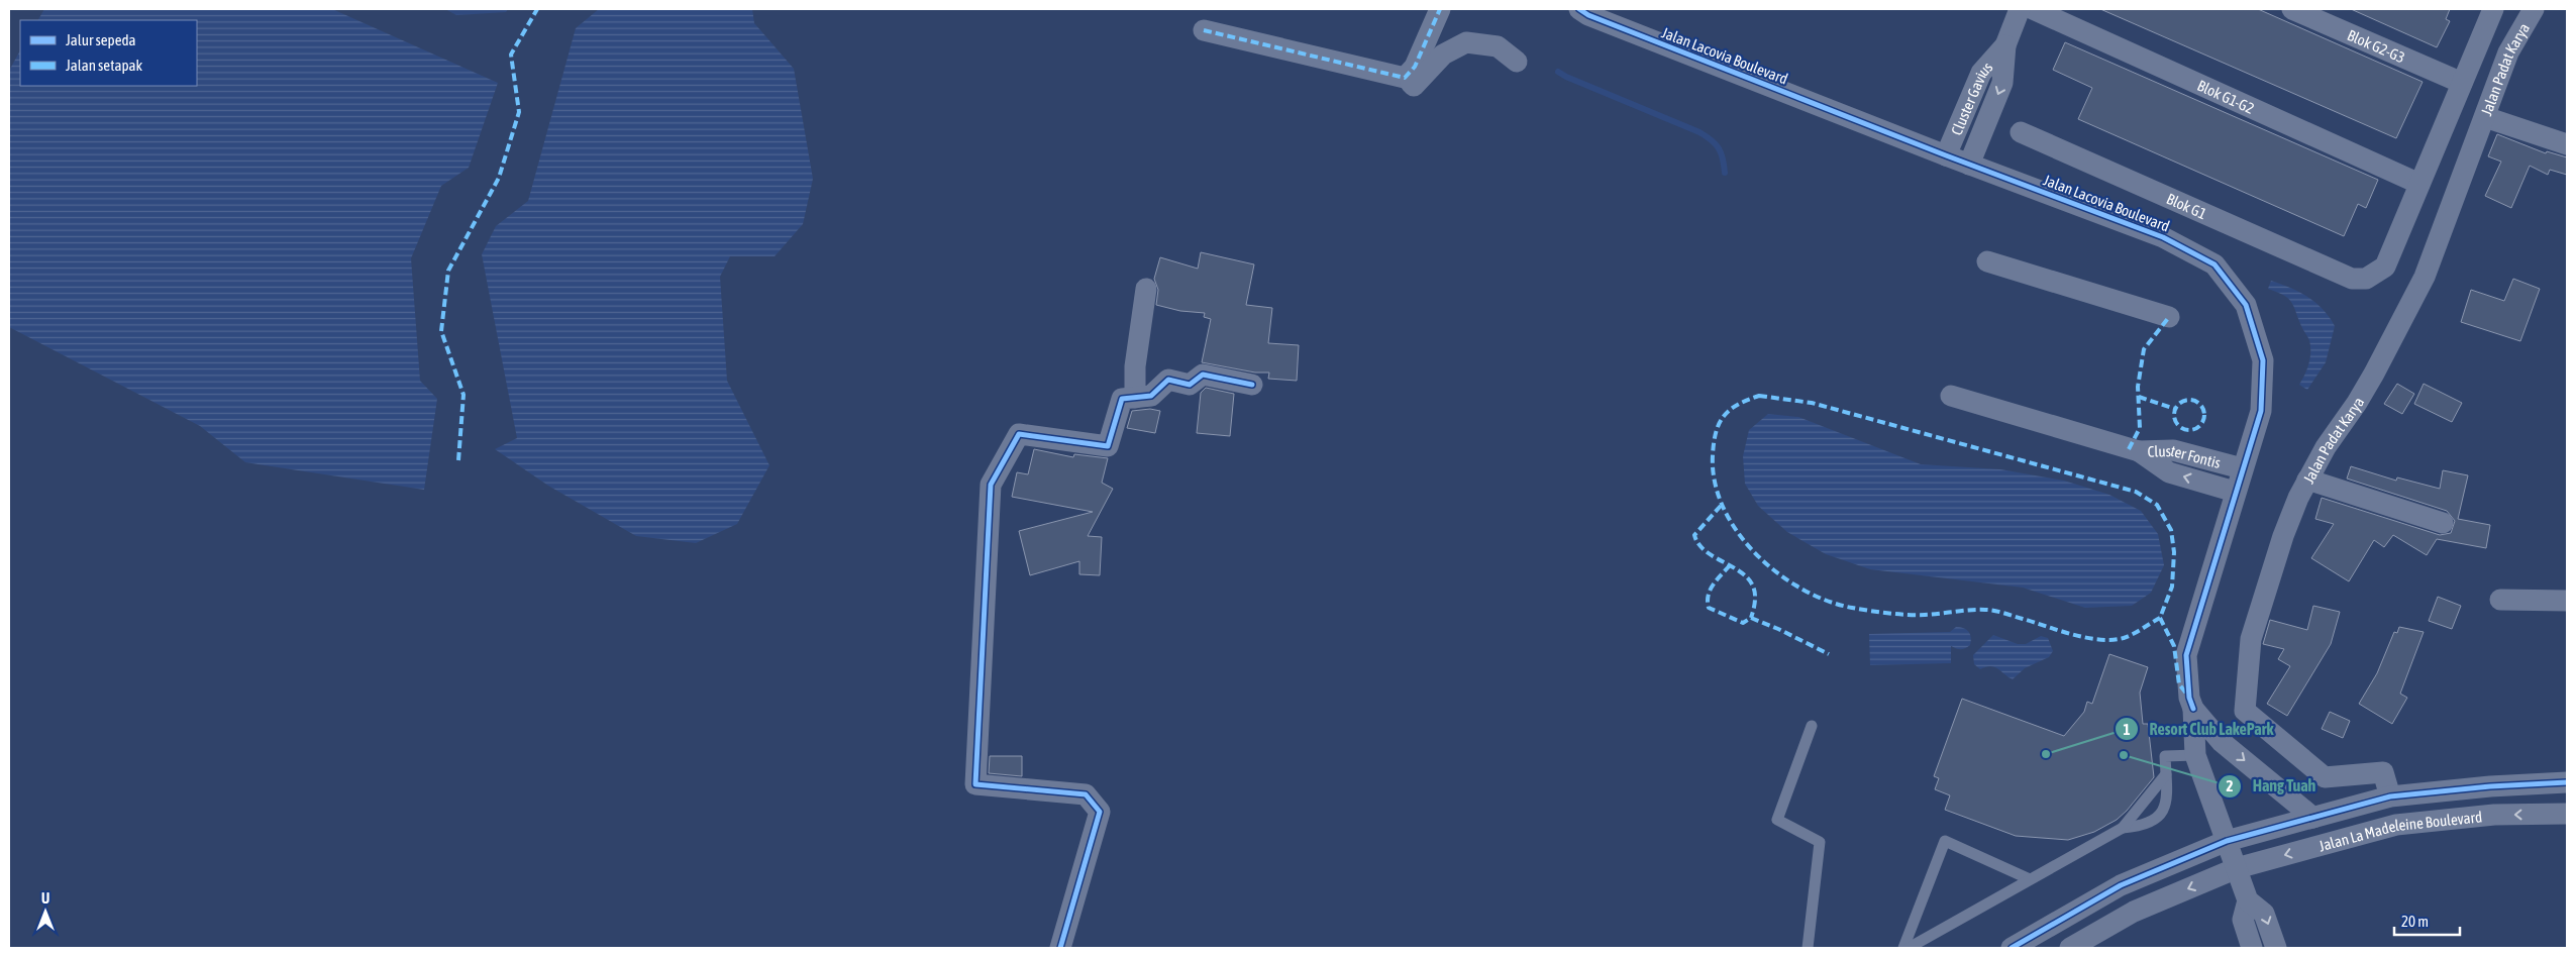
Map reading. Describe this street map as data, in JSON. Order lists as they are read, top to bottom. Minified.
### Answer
{"streets":{"street":["Blok G2-G3","Jalan Lacovia Boulevard","Jalan Padat Karya","Blok G1-G2","Cluster Gavius","Blok G1","Cluster Fontis","Jalan La Madeleine Boulevard"]},"crossings":[["Jalan Lacovia Boulevard","Cluster Gavius"],["Jalan Lacovia Boulevard","Cluster Fontis"],["Jalan Lacovia Boulevard","Jalan La Madeleine Boulevard"],["Jalan Padat Karya","Jalan La Madeleine Boulevard"],["Blok G1-G2","Blok G1"]],"places":["Resort Club LakePark","Hang Tuah"],"legend":["Jalur sepeda","Jalan setapak"],"scale_bar":"20 m","north":"top"}
